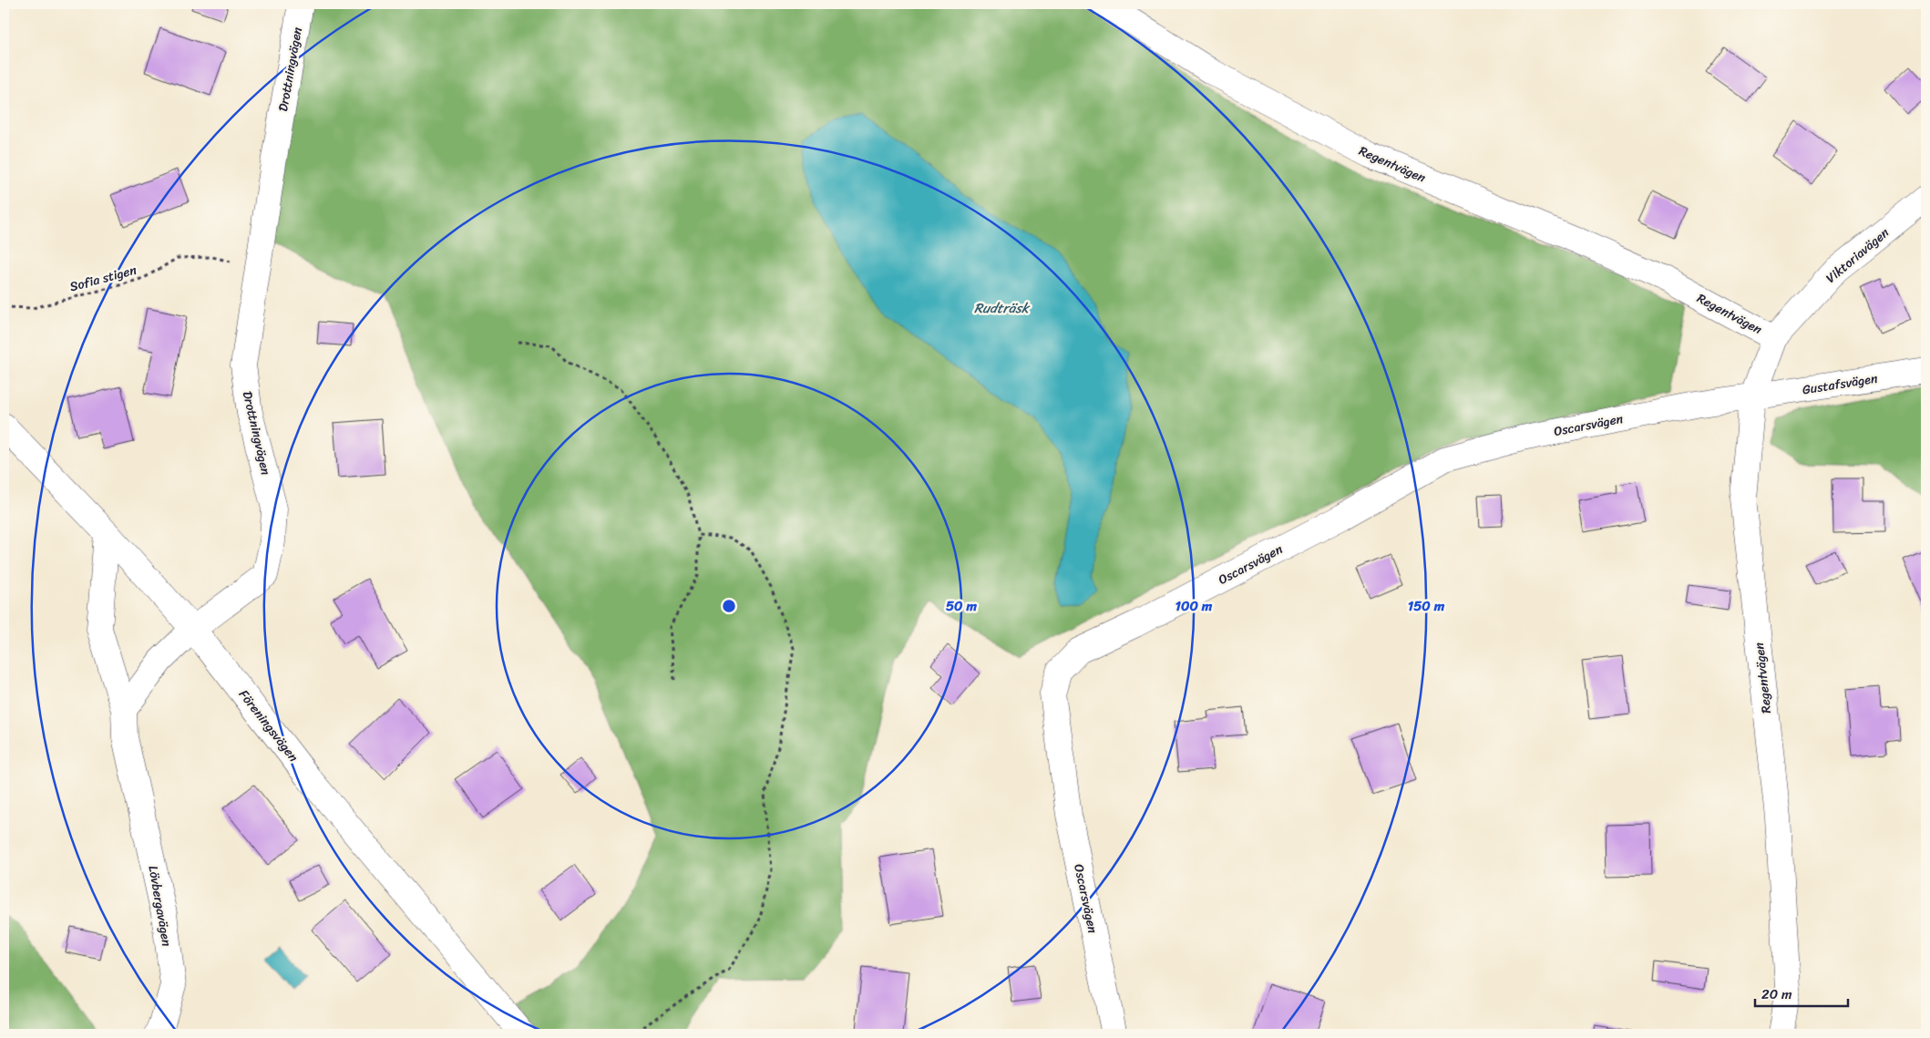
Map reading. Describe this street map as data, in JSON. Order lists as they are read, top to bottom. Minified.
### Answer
{"streets":{"street":["Drottningvägen","Regentvägen","Viktoriavägen","Gustafsvägen","Oscarsvägen","Föreningsvägen","Lövbergavägen"],"path":["Sofia stigen"]},"crossings":[["Drottningvägen","Sofia stigen"],["Drottningvägen","Föreningsvägen"],["Drottningvägen","Lövbergavägen"],["Regentvägen","Viktoriavägen"],["Regentvägen","Gustafsvägen"],["Regentvägen","Oscarsvägen"],["Gustafsvägen","Oscarsvägen"]],"water":["Rudträsk"],"scale_bar":"20 m","rings":["50 m","100 m","150 m"]}
